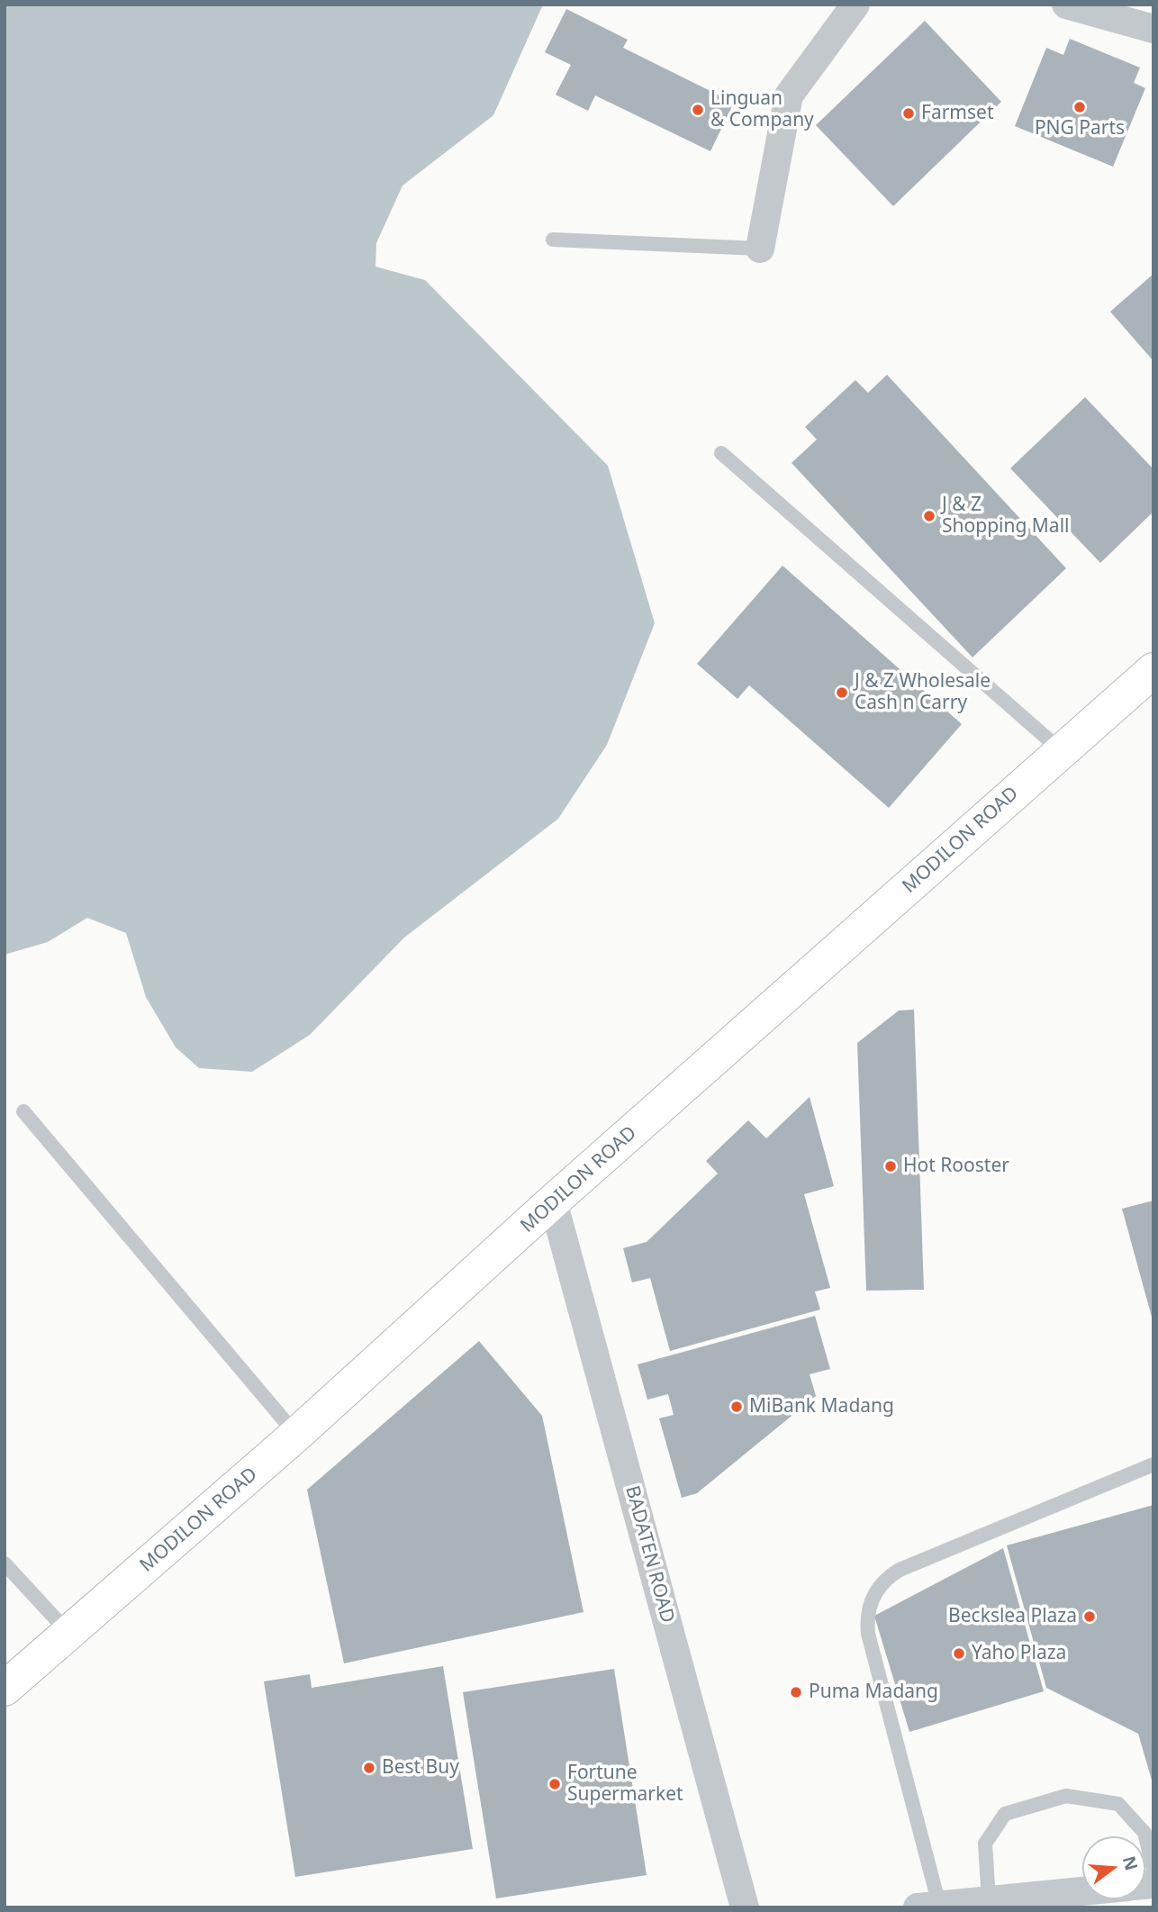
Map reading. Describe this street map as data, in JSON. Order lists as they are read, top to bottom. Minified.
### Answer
{"streets":{"street":["MODILON ROAD","BADATEN ROAD"]},"crossings":[["MODILON ROAD","BADATEN ROAD"]],"places":["PNG Parts","Linguan & Company","Farmset","J & Z Shopping Mall","J & Z Wholesale Cash n Carry","Hot Rooster","MiBank Madang","Beckslea Plaza","Yaho Plaza","Puma Madang","Best Buy","Fortune Supermarket"],"north":"right"}
